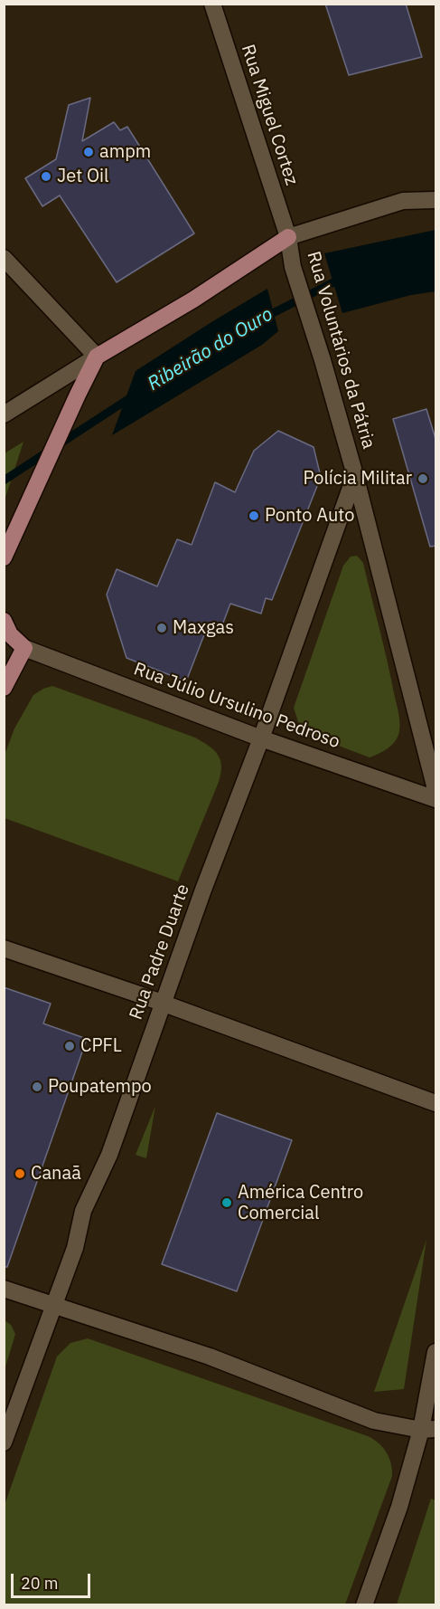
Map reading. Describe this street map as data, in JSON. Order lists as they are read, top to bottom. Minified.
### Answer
{"streets":{"street":["Rua Miguel Cortez","Rua Voluntários da Pátria","Rua Júlio Ursulino Pedroso","Rua Padre Duarte"]},"crossings":[["Rua Miguel Cortez","Rua Voluntários da Pátria"],["Rua Voluntários da Pátria","Rua Padre Duarte"],["Rua Júlio Ursulino Pedroso","Rua Padre Duarte"]],"water":["Ribeirão do Ouro"],"places":["ampm","Jet Oil","Polícia Militar","Ponto Auto","Maxgas","CPFL","Poupatempo","Canaã","América Centro Comercial"],"scale_bar":"20 m"}
